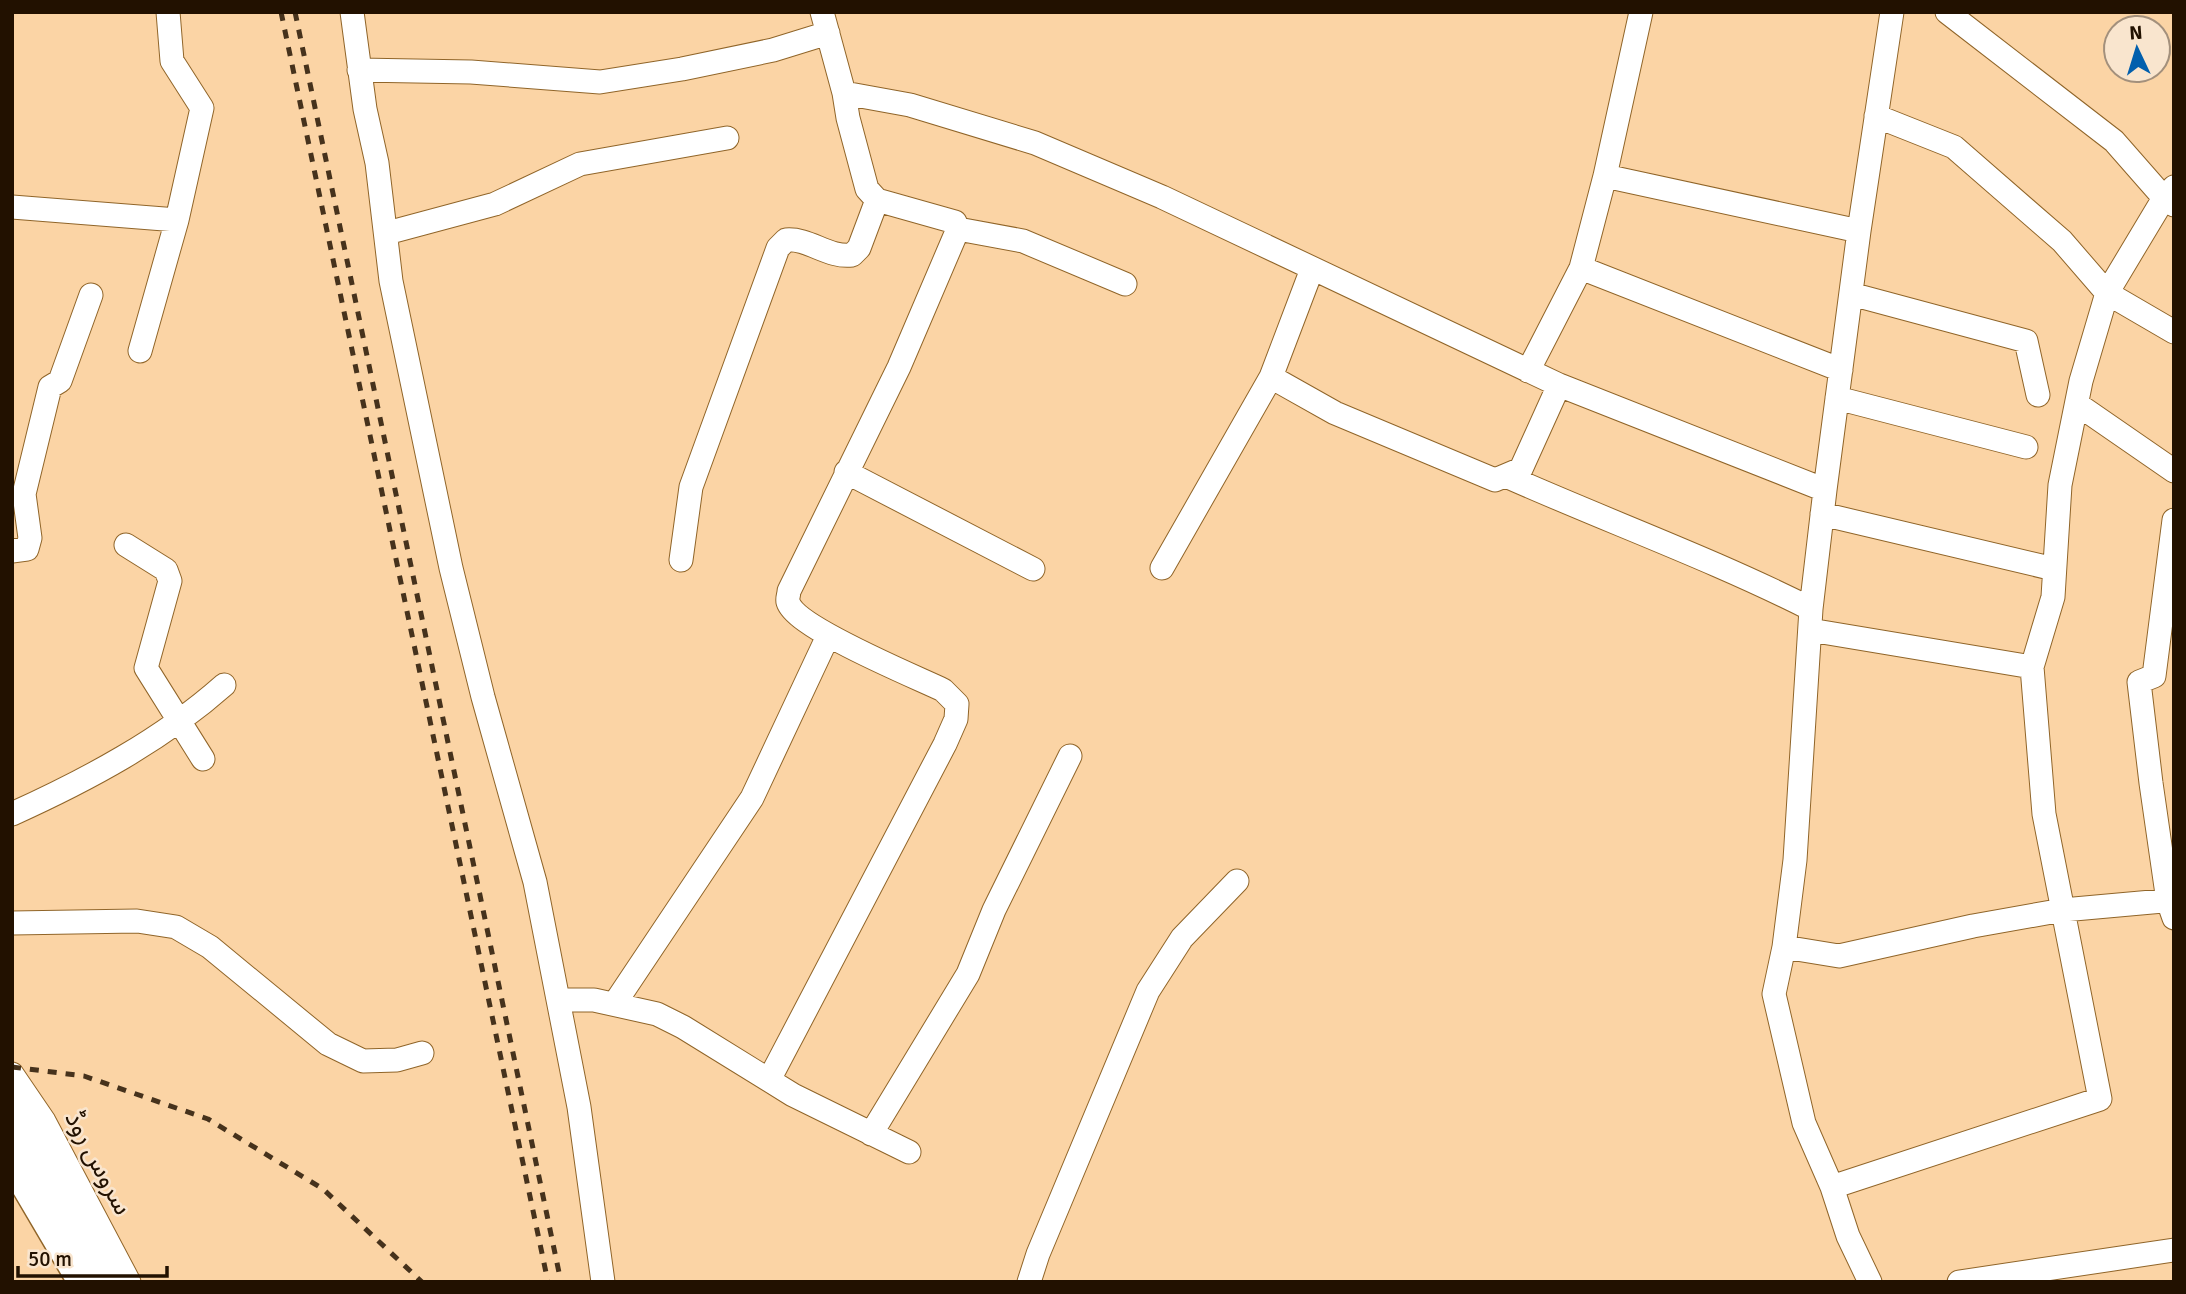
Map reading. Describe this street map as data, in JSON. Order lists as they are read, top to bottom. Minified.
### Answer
{"streets":{"street":["سروس روڈ"]},"scale_bar":"50 m","north":"top"}
